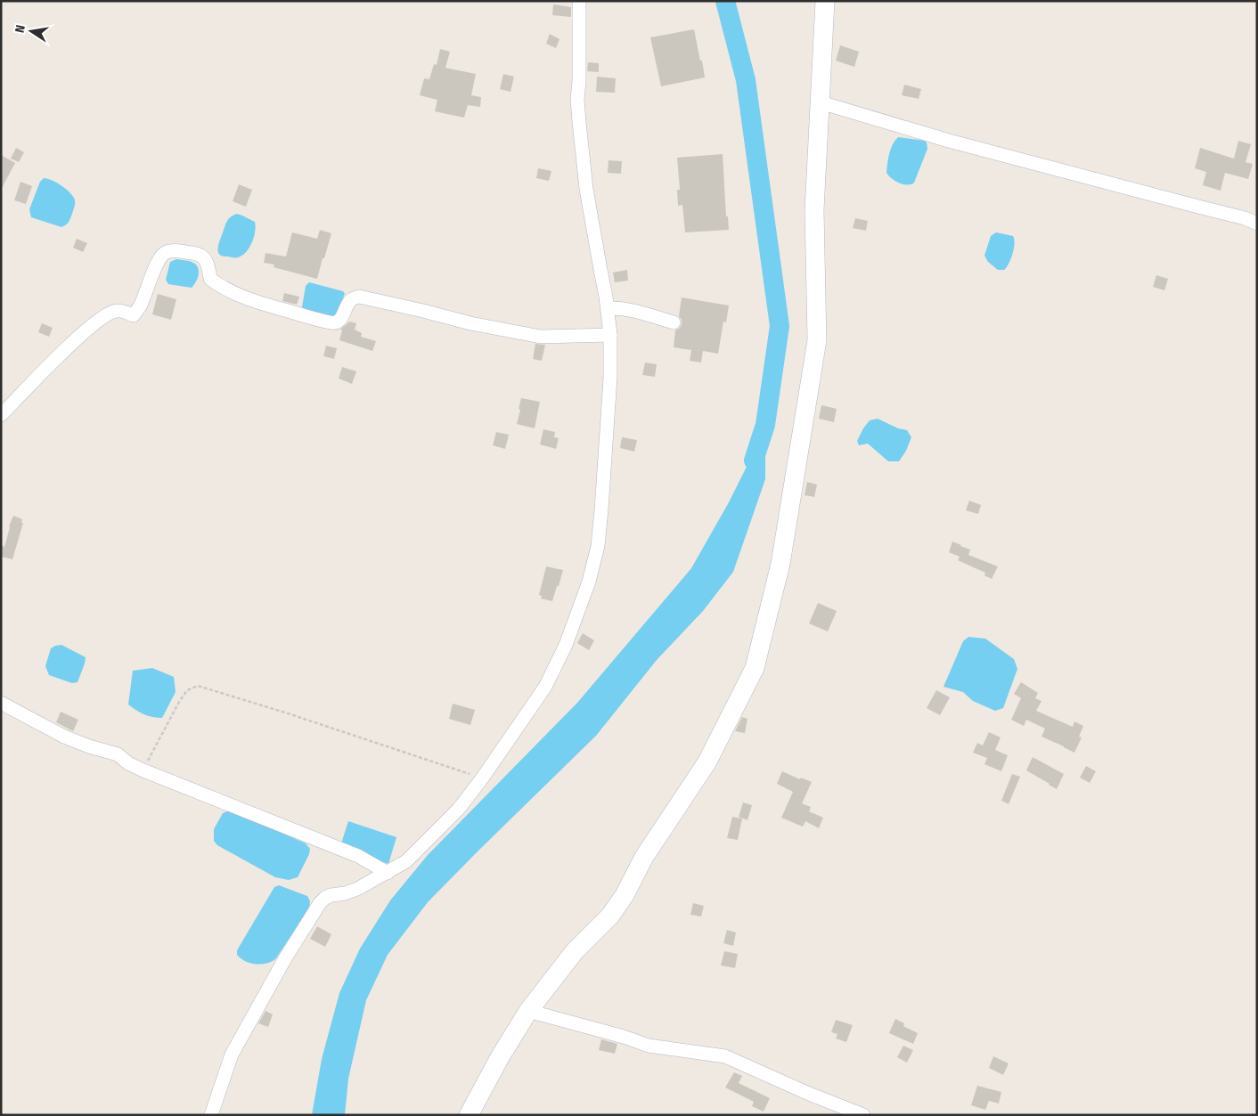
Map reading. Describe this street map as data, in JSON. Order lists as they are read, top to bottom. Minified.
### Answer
{"north":"left"}
